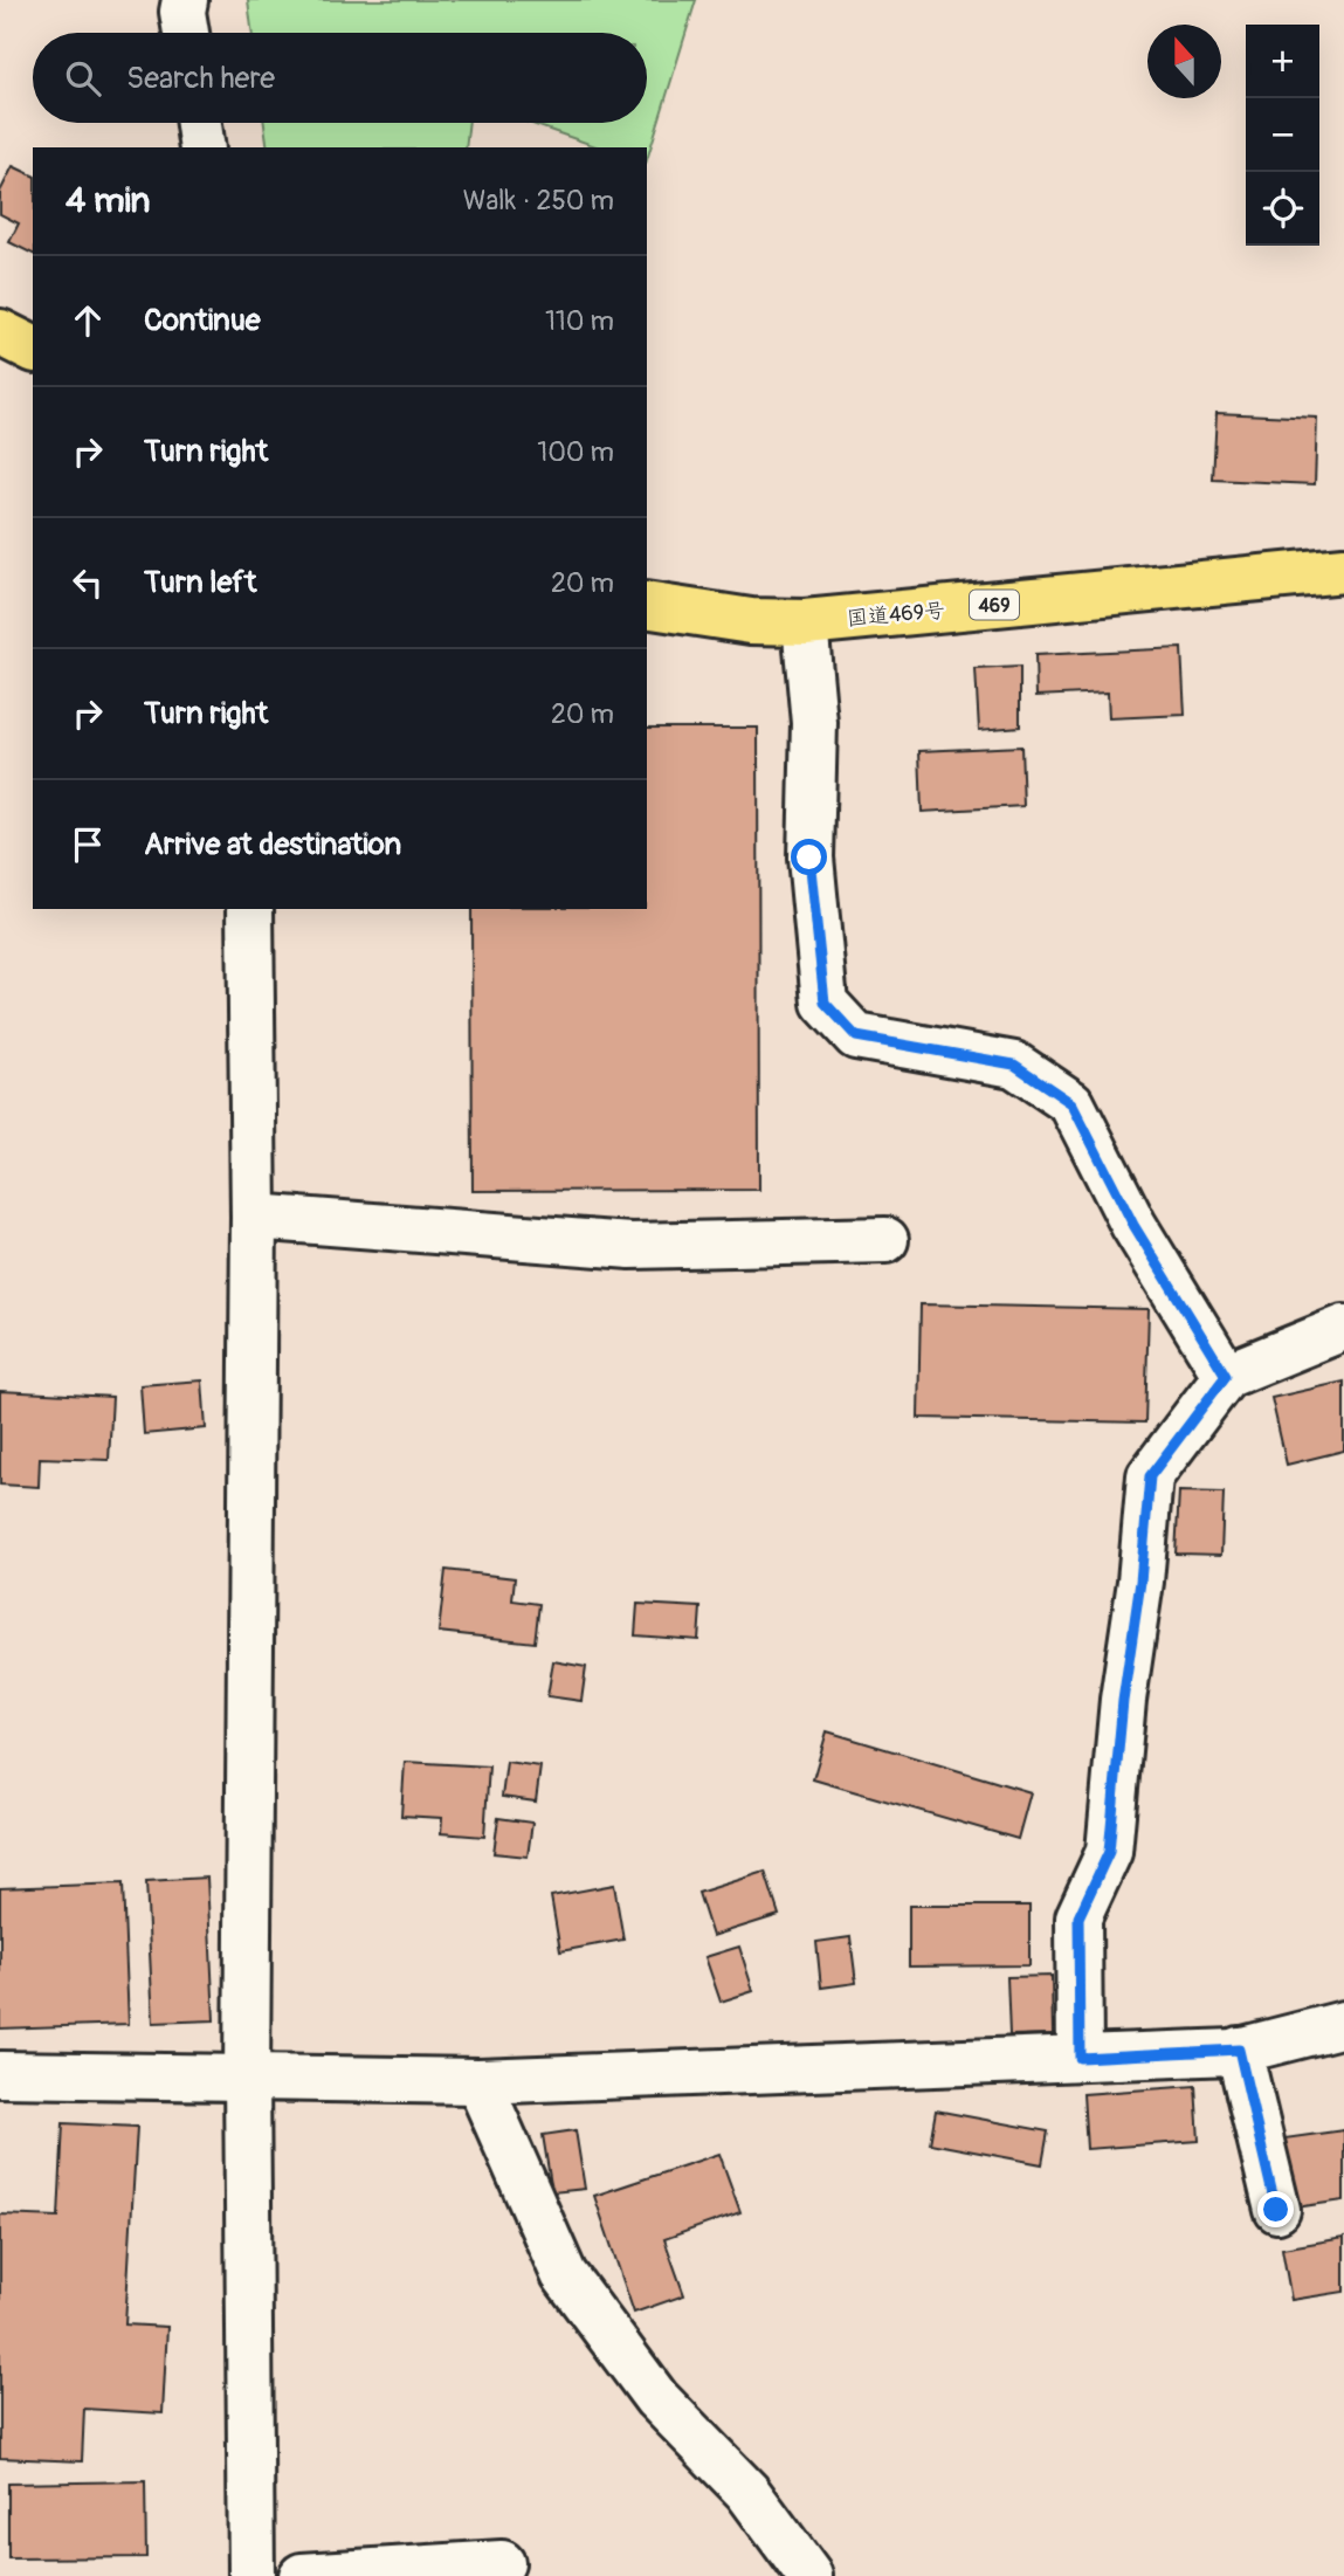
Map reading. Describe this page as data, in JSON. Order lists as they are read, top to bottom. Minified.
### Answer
{"streets":{"highway":["469","国道469号"]},"north":"top","page":{"map_buttons":["+","−"],"search":"Search here","heading":["4 min","Walk · 250 m"],"list":[["Continue","110 m"],["Turn right","100 m"],["Turn left","20 m"],["Turn right","20 m"],"Arrive at destination"]}}
